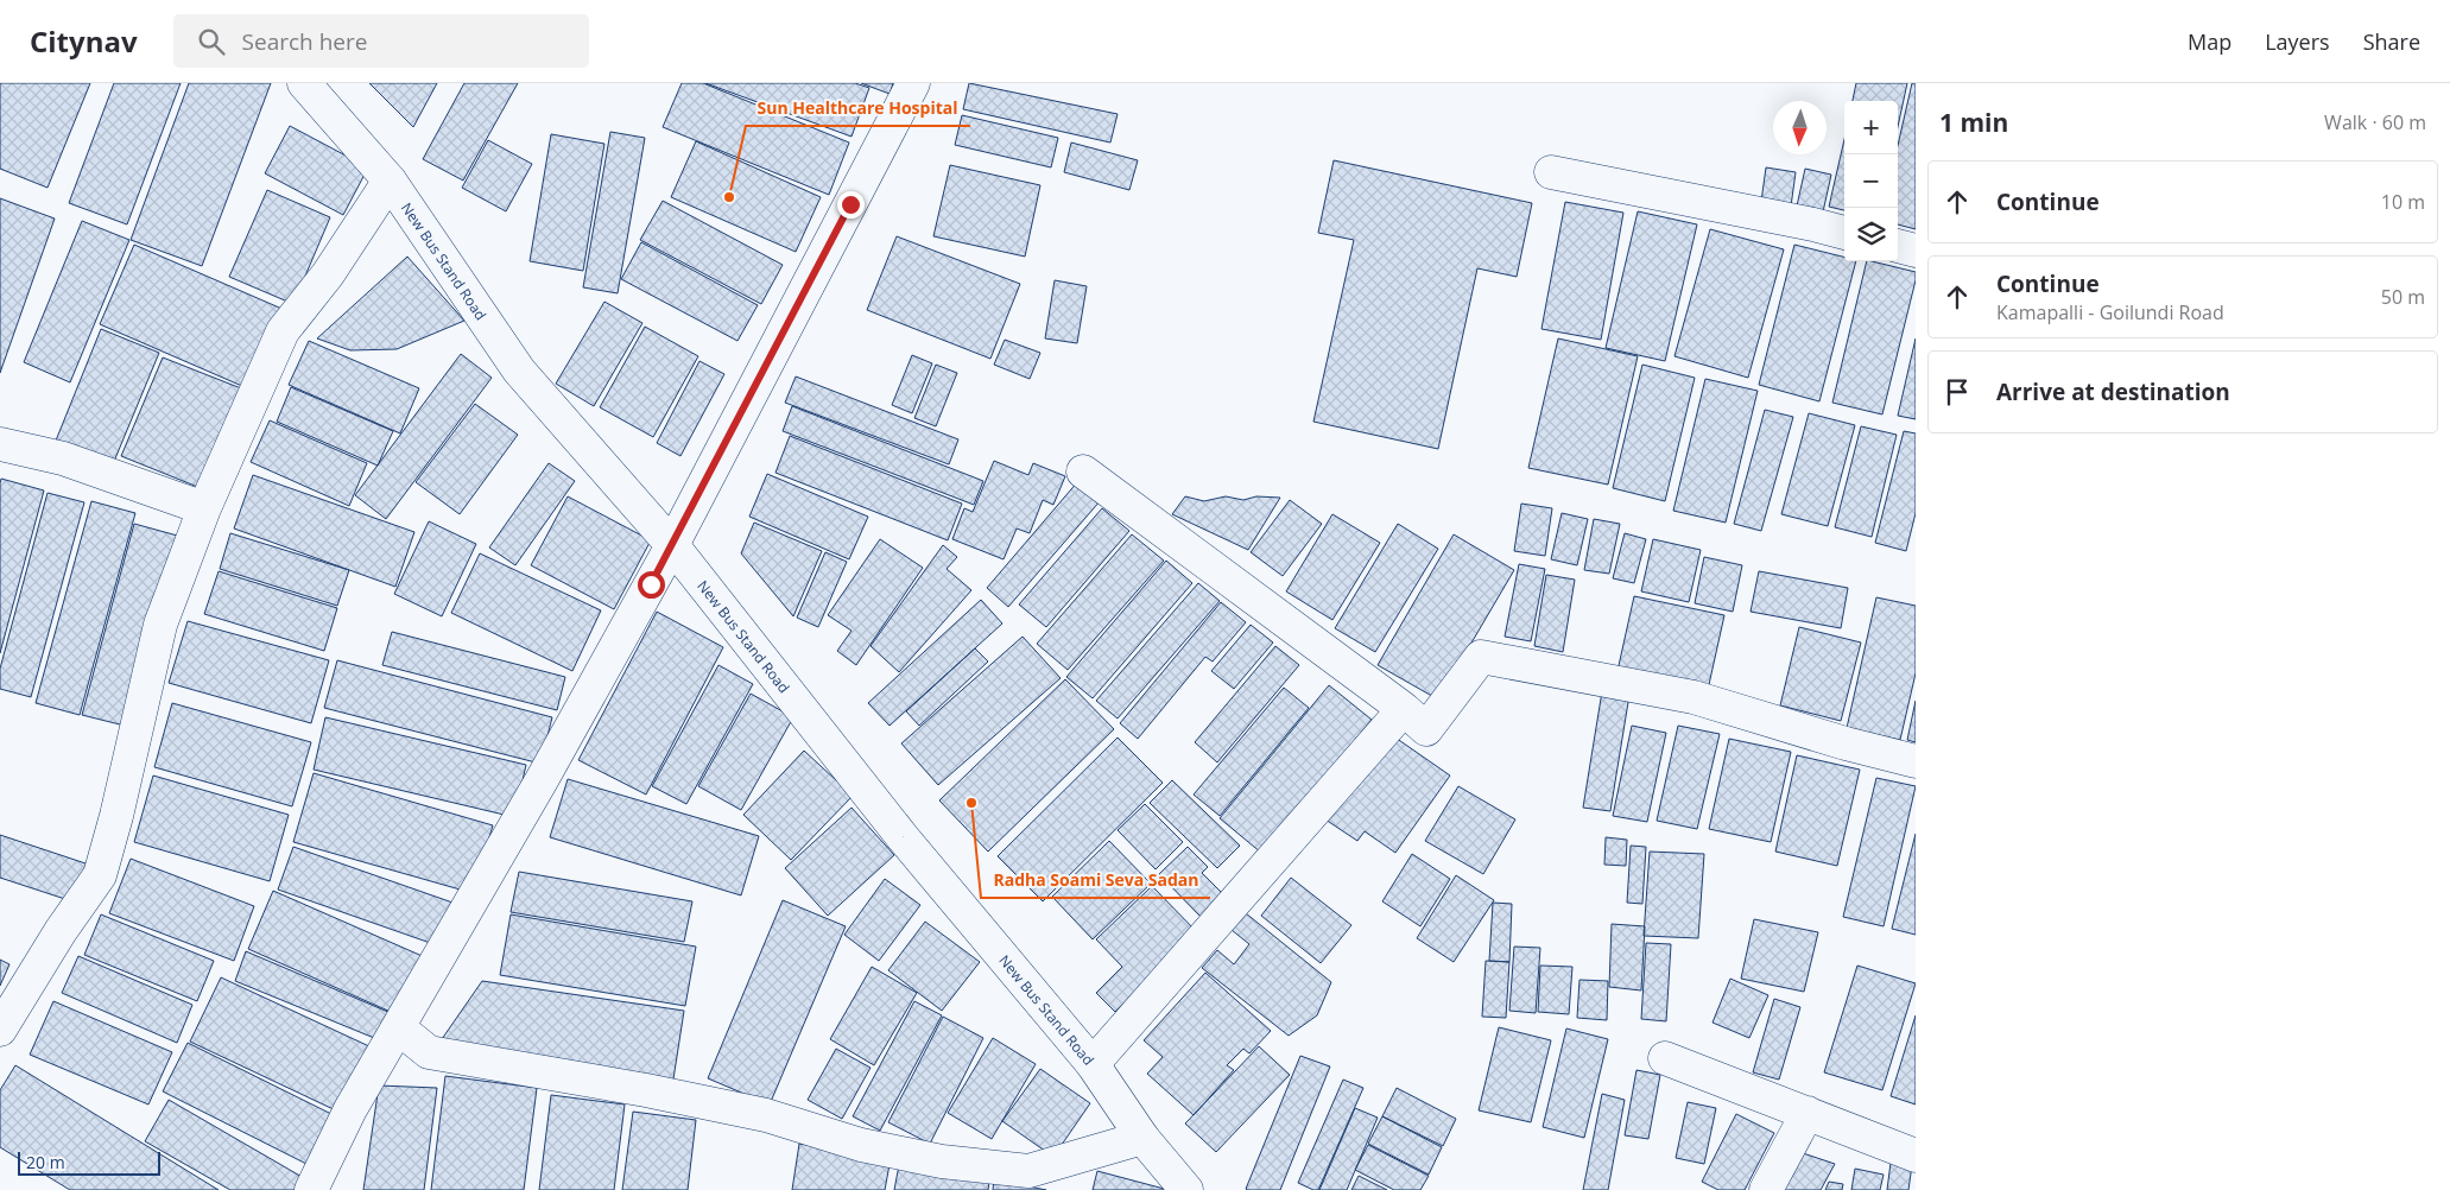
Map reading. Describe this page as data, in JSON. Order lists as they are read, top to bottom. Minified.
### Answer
{"streets":{"main road":["New Bus Stand Road"]},"places":["Sun Healthcare Hospital","Radha Soami Seva Sadan"],"scale_bar":"20 m","north":"bottom","page":{"header":"Citynav","search":"Search here","nav":["Map","Layers","Share"],"heading":["1 min","Walk · 60 m"],"map_buttons":["+","−"],"list":[["Continue","10 m"],["Continue","Kamapalli - Goilundi Road","50 m"],"Arrive at destination"],"scale":"20 m"}}
